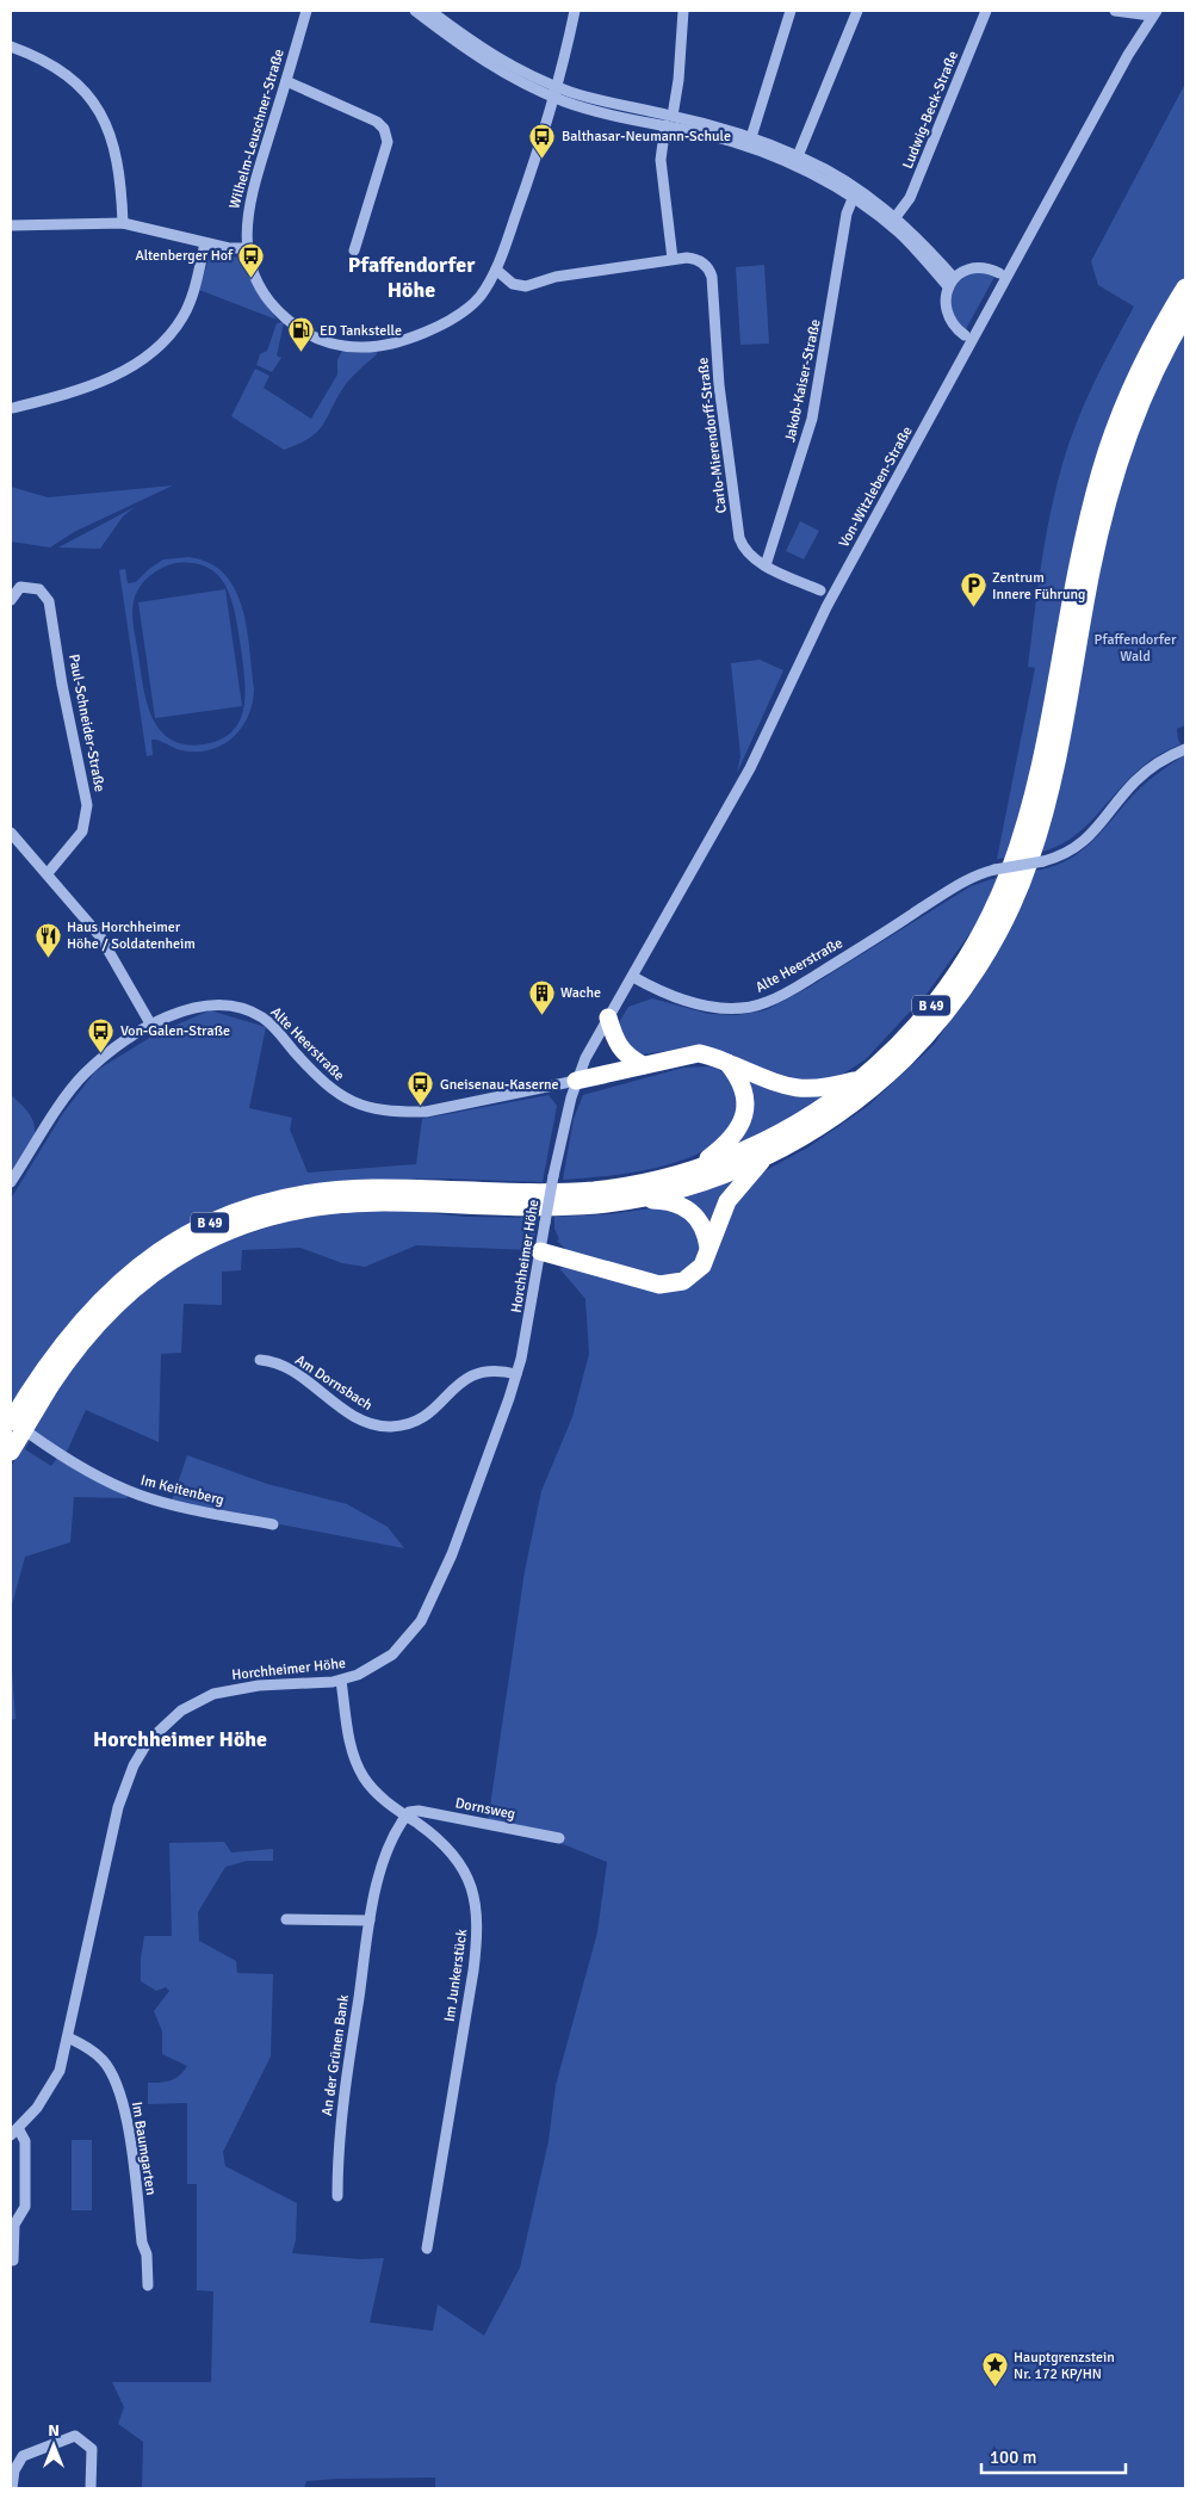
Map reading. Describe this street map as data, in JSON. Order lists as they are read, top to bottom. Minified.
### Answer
{"streets":{"highway":["B 49"],"street":["Ludwig-Beck-Straße","Wilhelm-Leuschner-Straße","Jakob-Kaiser-Straße","Carlo-Mierendorff-Straße","Von-Witzleben-Straße","Paul-Schneider-Straße","Alte Heerstraße","Horchheimer Höhe","Am Dornsbach","Im Keitenberg","Dornsweg","Im Junkerstück","An der Grünen Bank","Im Baumgarten"]},"crossings":[["Wilhelm-Leuschner-Straße","Carlo-Mierendorff-Straße"],["Jakob-Kaiser-Straße","Carlo-Mierendorff-Straße"],["Von-Witzleben-Straße","Alte Heerstraße"],["Alte Heerstraße","Horchheimer Höhe"],["Horchheimer Höhe","Am Dornsbach"],["Horchheimer Höhe","Im Junkerstück"],["Horchheimer Höhe","Im Baumgarten"],["Dornsweg","Im Junkerstück"],["Dornsweg","An der Grünen Bank"],["Im Junkerstück","An der Grünen Bank"]],"districts":["Pfaffendorfer Höhe","Horchheimer Höhe"],"parks":["Pfaffendorfer Wald"],"places":{"bus stop":["Balthasar-Neumann-Schule","Altenberger Hof","Von-Galen-Straße","Gneisenau-Kaserne"],"fuel station":["ED Tankstelle"],"parking":["Zentrum Innere Führung"],"restaurant":["Haus Horchheimer Höhe / Soldatenheim"],"building":["Wache"],"place":["Hauptgrenzstein Nr. 172 KP/HN"]},"scale_bar":"100 m","north":"top"}
